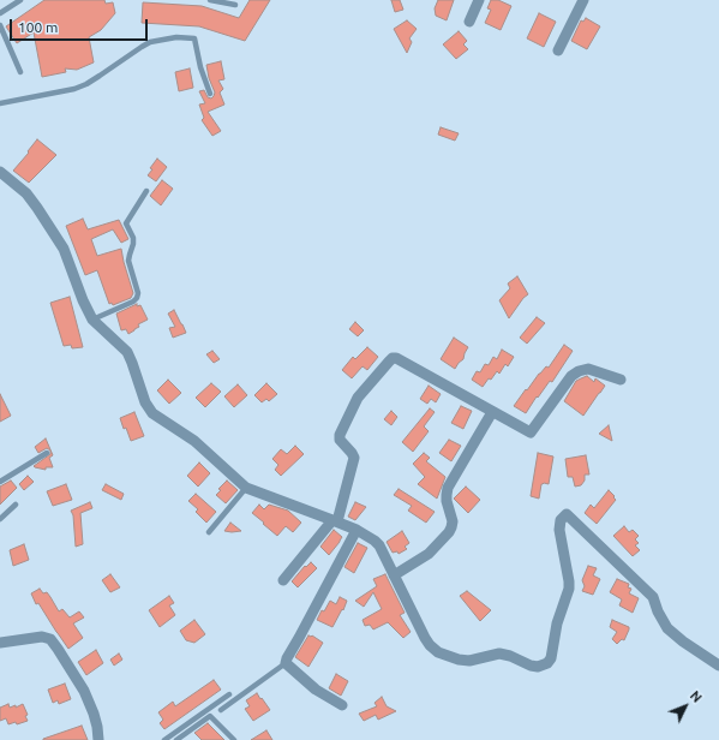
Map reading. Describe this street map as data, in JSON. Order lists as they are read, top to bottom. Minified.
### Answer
{"scale_bar":"100 m","north":"top right"}
